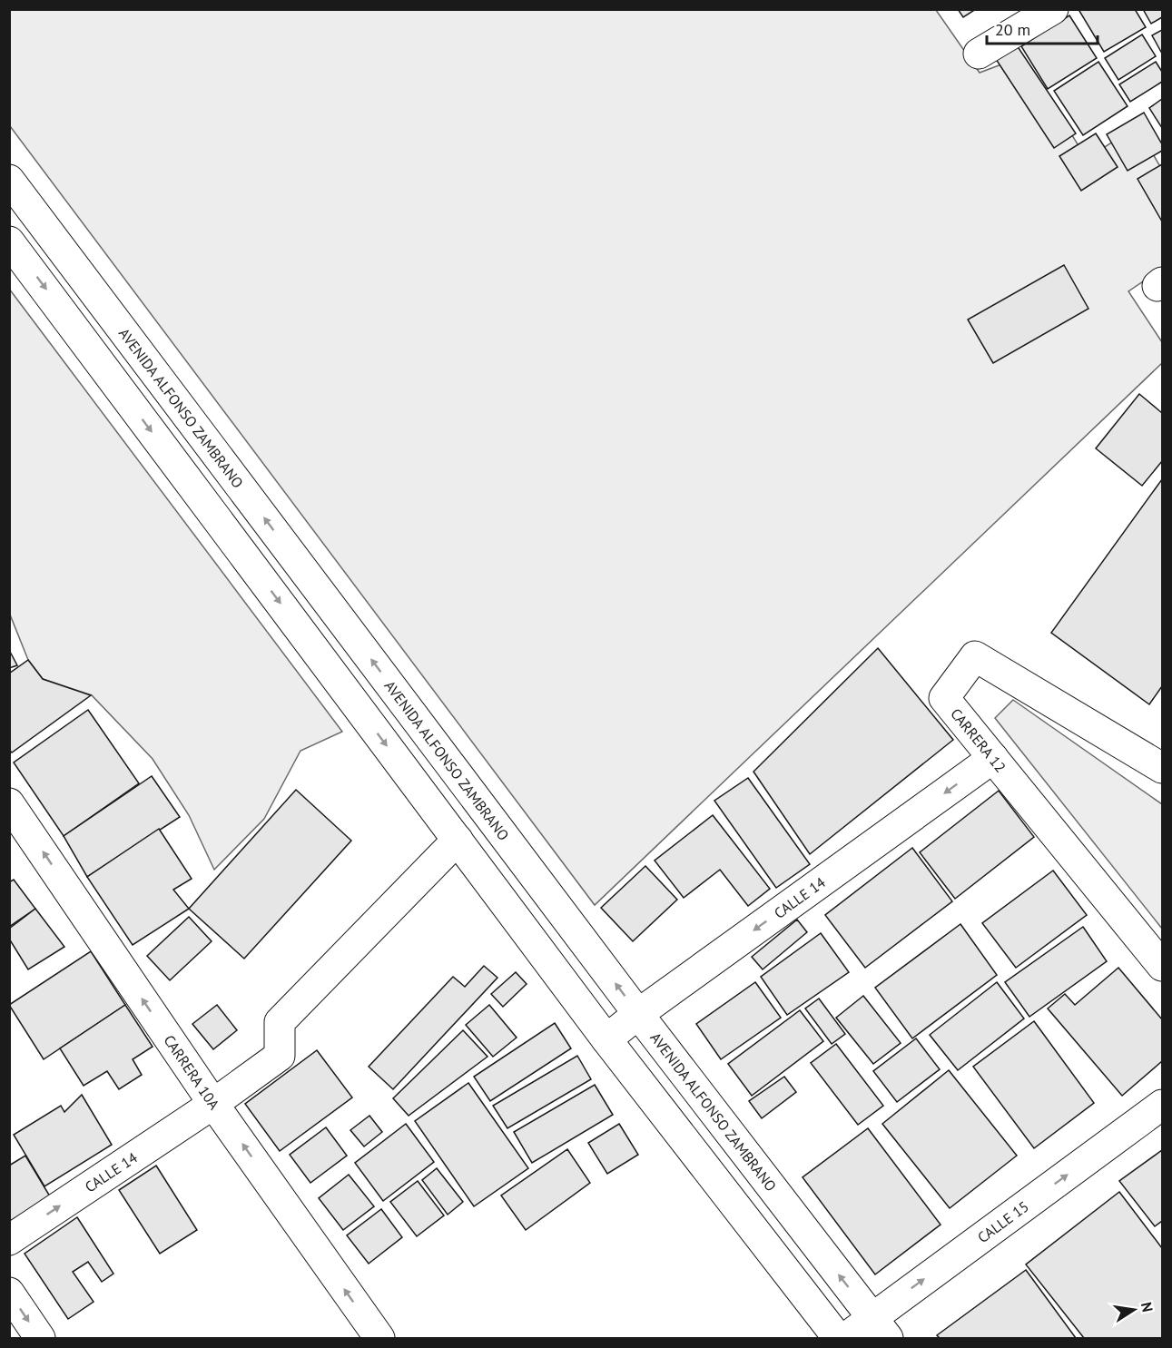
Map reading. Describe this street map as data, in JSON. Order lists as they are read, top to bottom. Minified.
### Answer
{"streets":{"street":["AVENIDA ALFONSO ZAMBRANO","CARRERA 12","CALLE 14","CARRERA 10A","CALLE 15"]},"crossings":[["AVENIDA ALFONSO ZAMBRANO","CALLE 14"],["AVENIDA ALFONSO ZAMBRANO","CALLE 15"],["CARRERA 12","CALLE 14"],["CALLE 14","CARRERA 10A"]],"one_way":["CARRERA 10A","CALLE 15"],"scale_bar":"20 m","north":"right"}
